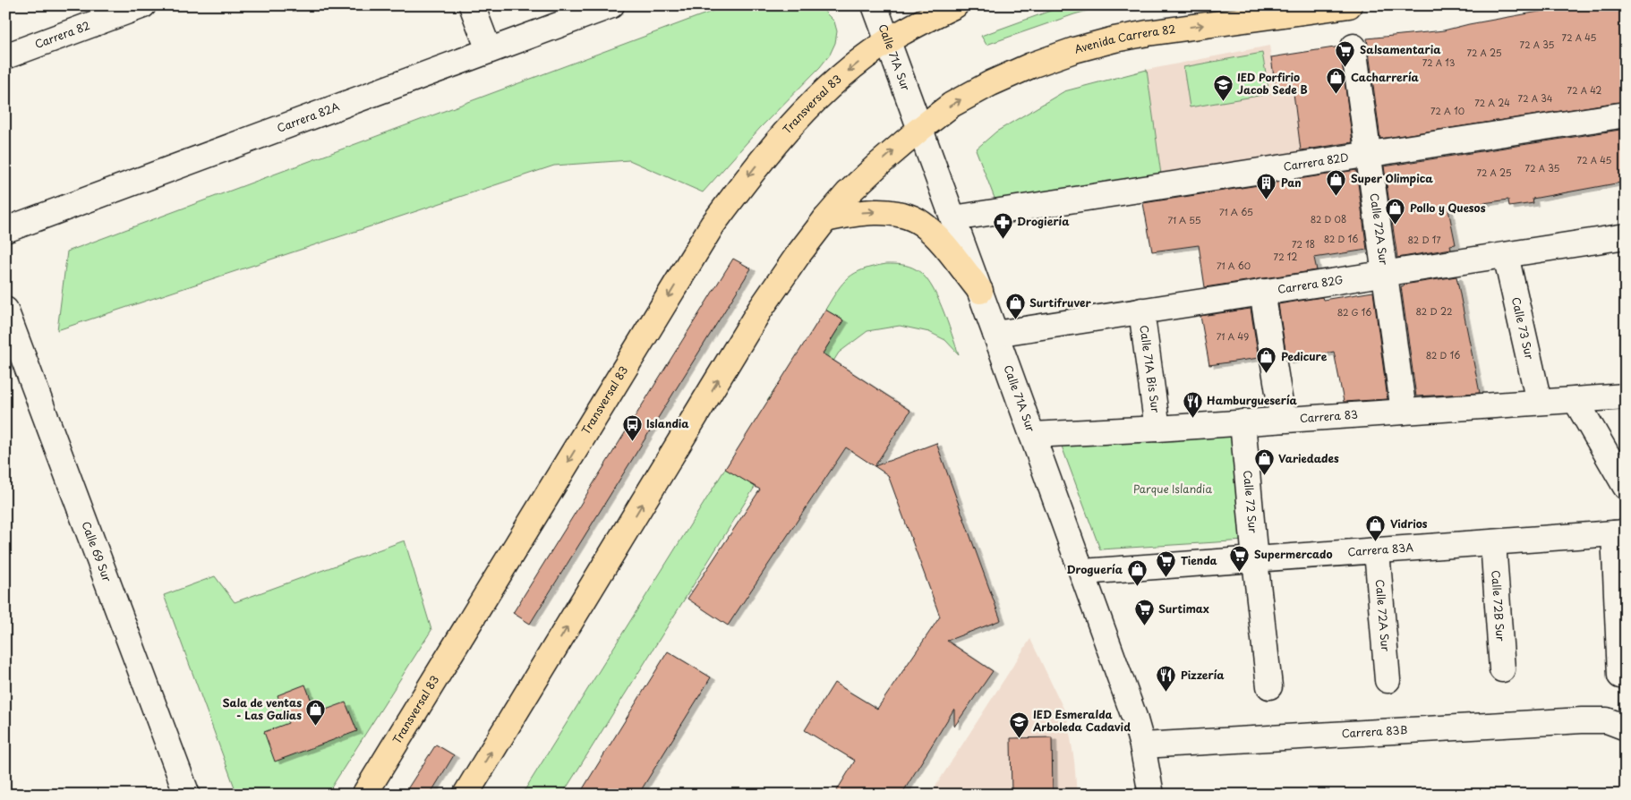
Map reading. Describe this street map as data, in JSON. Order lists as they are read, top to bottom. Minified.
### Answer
{"streets":{"main road":["Avenida Carrera 82","Transversal 83"],"street":["Carrera 82","Calle 71A Sur","Carrera 82A","Carrera 82D","Calle 72A Sur","Carrera 82G","Calle 73 Sur","Calle 71A Bis Sur","Carrera 83","Calle 72 Sur","Carrera 83A","Calle 69 Sur","Calle 72B Sur","Carrera 83B"]},"crossings":[["Avenida Carrera 82","Calle 71A Sur"],["Calle 71A Sur","Transversal 83"],["Calle 71A Sur","Carrera 82D"],["Calle 71A Sur","Carrera 82G"],["Calle 71A Sur","Carrera 83"],["Calle 71A Sur","Carrera 83A"],["Calle 71A Sur","Carrera 83B"],["Carrera 82D","Calle 72A Sur"],["Calle 72A Sur","Carrera 82G"],["Calle 72A Sur","Carrera 83"],["Calle 72A Sur","Carrera 83A"],["Carrera 82G","Calle 73 Sur"],["Carrera 82G","Calle 71A Bis Sur"],["Calle 73 Sur","Carrera 83"],["Calle 71A Bis Sur","Carrera 83"],["Carrera 83","Calle 72 Sur"],["Calle 72 Sur","Carrera 83A"],["Carrera 83A","Calle 72B Sur"]],"one_way":["Avenida Carrera 82"],"parks":["Parque Islandia"],"places":{"supermarket":["Salsamentaria","Supermercado","Tienda","Surtimax"],"shop":["Cacharrería","Super Olimpica","Pollo y Quesos","Surtifruver","Pedicure","Variedades","Vidrios","Droguería","Sala de ventas - Las Galias"],"school or university":["IED Porfirio Jacob Sede B","IED Esmeralda Arboleda Cadavid"],"building":["Pan"],"pharmacy":["Drogiería"],"restaurant":["Hamburguesería","Pizzería"],"bus stop":["Islandia"]},"house_numbers":["72 A 45","72 A 35","72 A 25","72 A 13","72 A 42","72 A 34","72 A 24","72 A 10","72 A 45","72 A 35","72 A 25","71 A 65","82 D 08","71 A 55","82 D 16","82 D 17","72 18","72 12","71 A 60","82 D 22","82 G 16","71 A 49","82 D 16"]}
